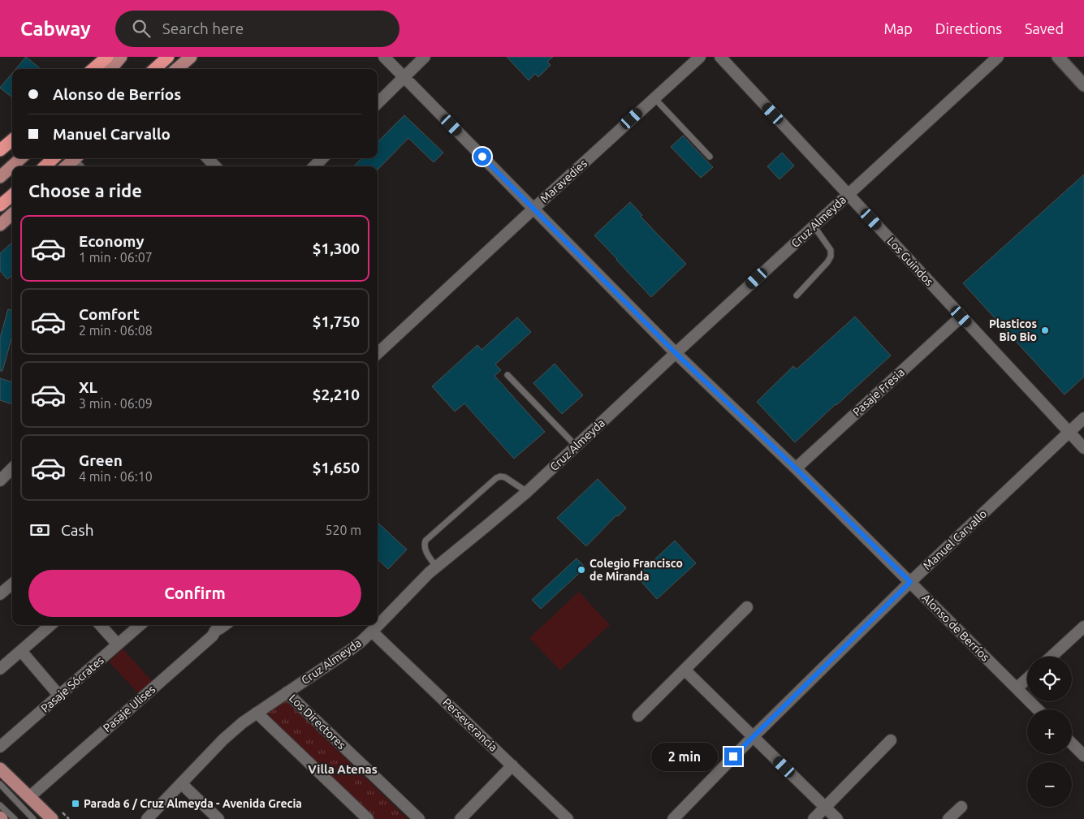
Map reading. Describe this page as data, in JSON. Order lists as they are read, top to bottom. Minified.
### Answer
{"streets":{"street":["Maravedies","Cruz Almeyda","Los Guindos","Pasaje Fresia","Manuel Carvallo","Alonso de Berríos","Pasaje Sócrates","Pasaje Ulises","Los Directores","Perseverancia"]},"crossings":[["Maravedies","Alonso de Berríos"],["Cruz Almeyda","Los Guindos"],["Cruz Almeyda","Alonso de Berríos"],["Cruz Almeyda","Los Directores"],["Cruz Almeyda","Perseverancia"],["Los Guindos","Pasaje Fresia"],["Los Guindos","Manuel Carvallo"],["Pasaje Fresia","Alonso de Berríos"],["Manuel Carvallo","Alonso de Berríos"]],"districts":["Villa Atenas"],"places":{"other":["Plasticos Bio Bio","Colegio Francisco de Miranda"],"transit":["Parada 6 / Cruz Almeyda - Avenida Grecia"]},"page":{"header":"Cabway","search":"Search here","nav":["Map","Directions","Saved"],"banner":["Alonso de Berríos","Manuel Carvallo"],"heading":"Choose a ride","list":[{"name":"Economy","note":"1 min · 06:07","value":"$1,300"},{"name":"Comfort","note":"2 min · 06:08","value":"$1,750"},{"name":"XL","note":"3 min · 06:09","value":"$2,210"},{"name":"Green","note":"4 min · 06:10","value":"$1,650"}],"pay":["Cash","520 m"],"buttons":"Confirm","map_buttons":["+","−"],"bubble":"2 min"}}
